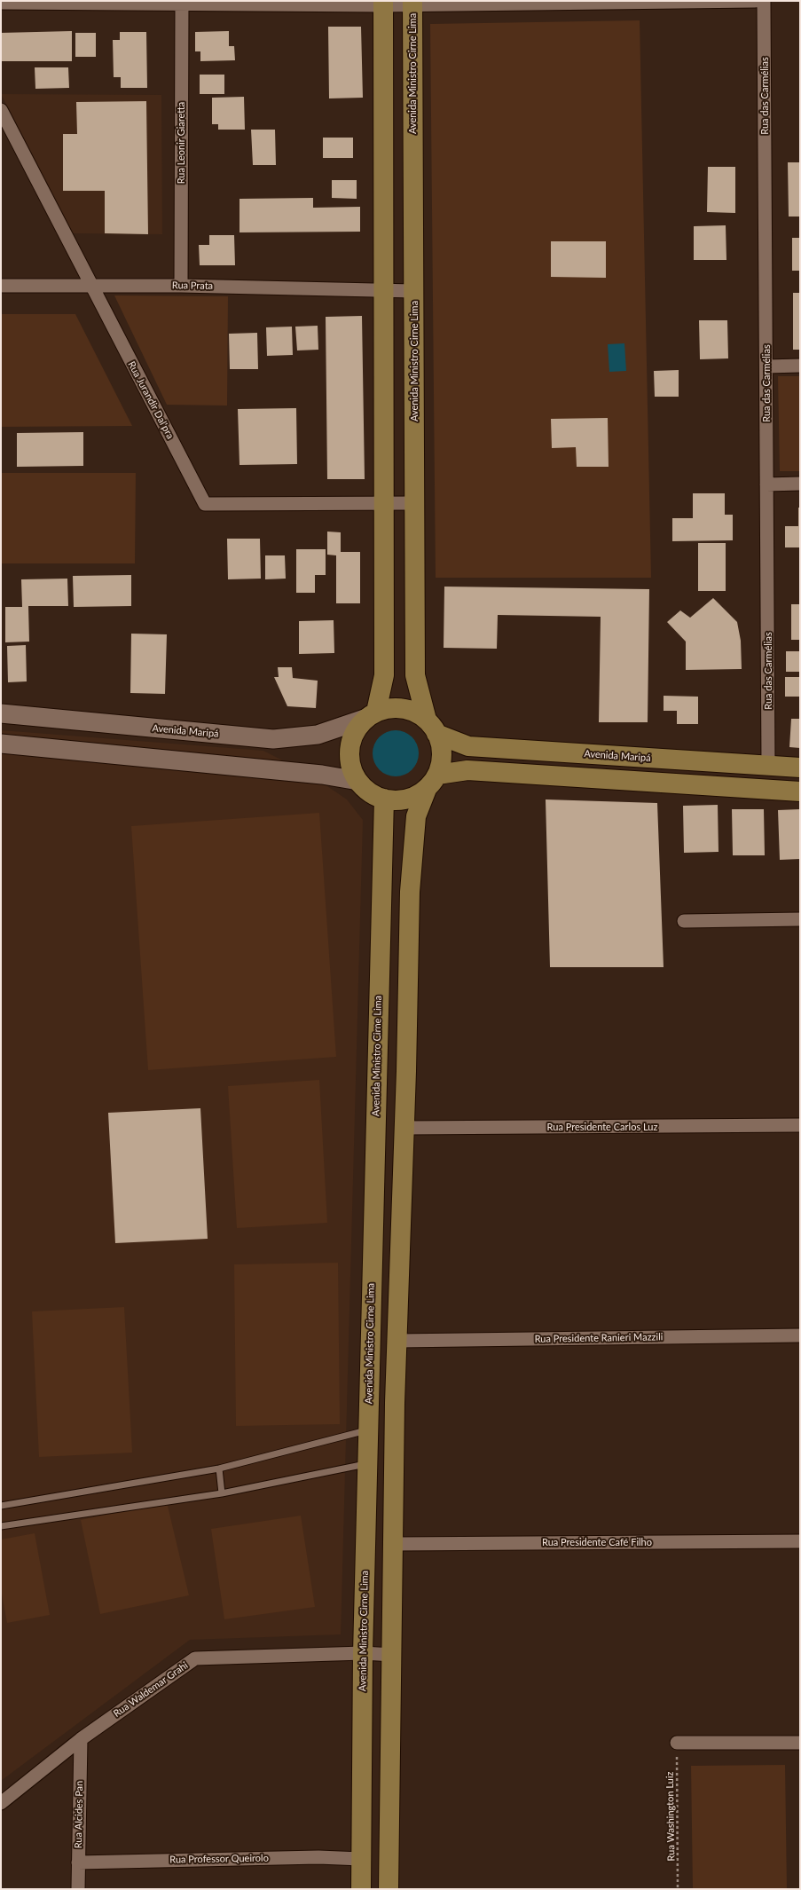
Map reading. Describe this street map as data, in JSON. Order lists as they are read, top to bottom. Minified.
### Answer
{"streets":{"main road":["Avenida Ministro Cirne Lima","Avenida Maripá"],"street":["Rua das Carmélias","Rua Leonir Giaretta","Rua Prata","Rua Jurandir Dal'pra","Rua Presidente Carlos Luz","Rua Presidente Ranieri Mazzili","Rua Presidente Café Filho","Rua Waldemar Grahi","Rua Alcides Pan","Rua Professor Queirolo"],"path":["Rua Washington Luiz"]},"crossings":[["Avenida Ministro Cirne Lima","Rua Prata"],["Avenida Ministro Cirne Lima","Rua Jurandir Dal'pra"],["Avenida Ministro Cirne Lima","Avenida Maripá"],["Avenida Ministro Cirne Lima","Rua Waldemar Grahi"],["Avenida Ministro Cirne Lima","Rua Professor Queirolo"],["Rua das Carmélias","Avenida Maripá"],["Rua Leonir Giaretta","Rua Prata"],["Rua Prata","Rua Jurandir Dal'pra"],["Rua Waldemar Grahi","Rua Alcides Pan"],["Rua Alcides Pan","Rua Professor Queirolo"]]}
